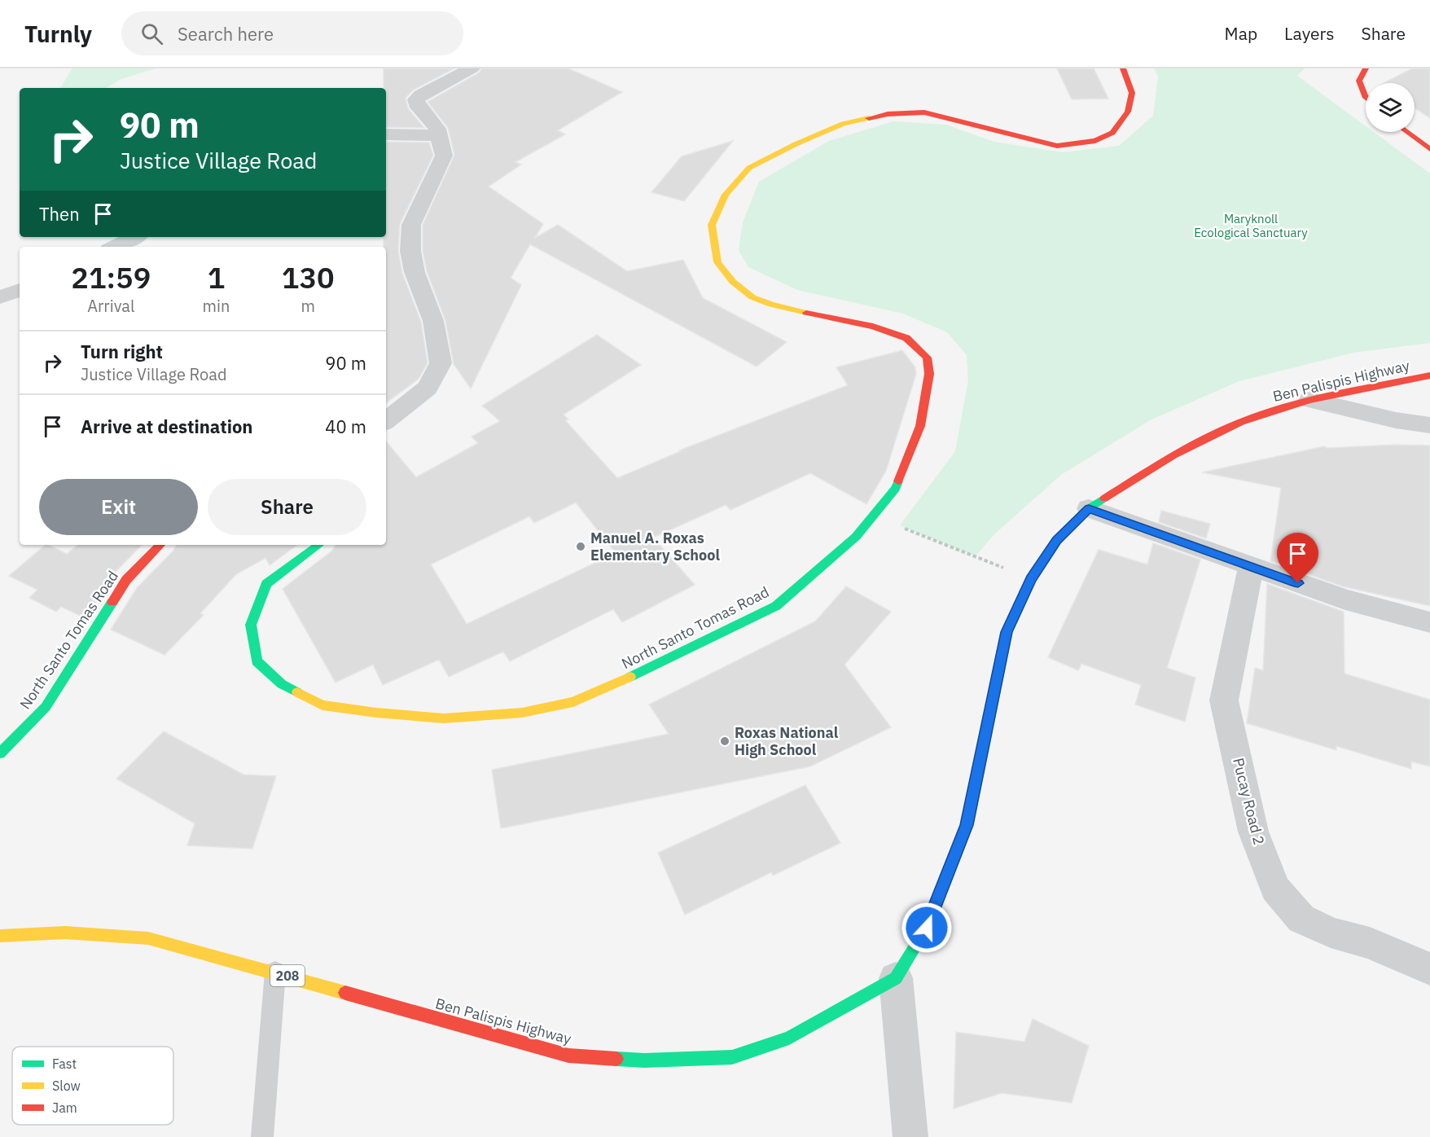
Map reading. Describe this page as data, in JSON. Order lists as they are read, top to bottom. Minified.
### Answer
{"streets":{"street":["Ben Palispis Highway","North Santo Tomas Road","Pucay Road 2","208"]},"parks":["Maryknoll Ecological Sanctuary"],"places":["Manuel A. Roxas Elementary School","Roxas National High School"],"legend":["Fast","Slow","Jam"],"page":{"header":"Turnly","search":"Search here","nav":["Map","Layers","Share"],"turn":["90 m","Justice Village Road"],"then":"Then","eta":["21:59","Arrival","1","min","130","m"],"list":[{"name":"Turn right","note":"Justice Village Road","value":"90 m"},{"name":"Arrive at destination","value":"40 m"}],"buttons":["Exit","Share"]}}
